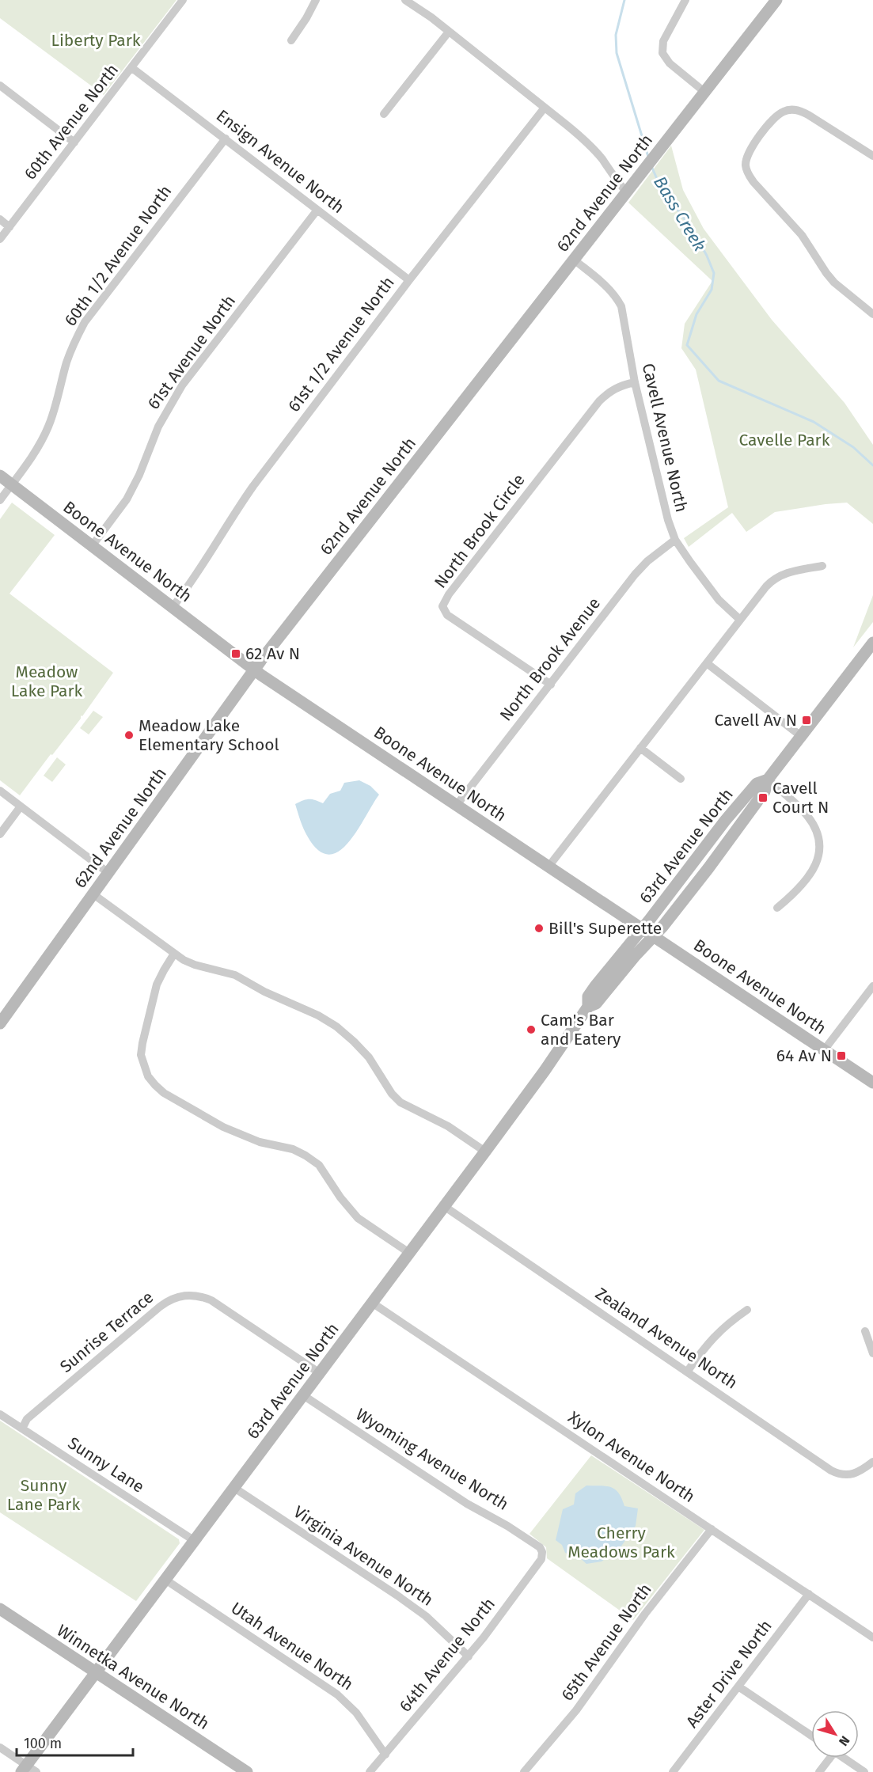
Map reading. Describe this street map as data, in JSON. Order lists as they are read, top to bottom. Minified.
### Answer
{"streets":{"street":["60th Avenue North","Ensign Avenue North","62nd Avenue North","60th 1/2 Avenue North","61st 1/2 Avenue North","61st Avenue North","Cavell Avenue North","North Brook Circle","Boone Avenue North","North Brook Avenue","63rd Avenue North","Sunrise Terrace","Zealand Avenue North","Xylon Avenue North","Wyoming Avenue North","Sunny Lane","Virginia Avenue North","65th Avenue North","Utah Avenue North","64th Avenue North","Aster Drive North","Winnetka Avenue North"]},"crossings":[["60th Avenue North","Ensign Avenue North"],["Ensign Avenue North","60th 1/2 Avenue North"],["Ensign Avenue North","61st 1/2 Avenue North"],["Ensign Avenue North","61st Avenue North"],["62nd Avenue North","Cavell Avenue North"],["62nd Avenue North","Boone Avenue North"],["60th 1/2 Avenue North","Boone Avenue North"],["61st 1/2 Avenue North","Boone Avenue North"],["61st Avenue North","Boone Avenue North"],["Cavell Avenue North","North Brook Circle"],["Cavell Avenue North","North Brook Avenue"],["North Brook Circle","North Brook Avenue"],["Boone Avenue North","North Brook Avenue"],["Boone Avenue North","63rd Avenue North"],["63rd Avenue North","Sunrise Terrace"],["63rd Avenue North","Zealand Avenue North"],["63rd Avenue North","Xylon Avenue North"],["63rd Avenue North","Wyoming Avenue North"],["63rd Avenue North","Sunny Lane"],["63rd Avenue North","Virginia Avenue North"],["63rd Avenue North","Utah Avenue North"],["63rd Avenue North","Winnetka Avenue North"],["Sunrise Terrace","Sunny Lane"],["Xylon Avenue North","65th Avenue North"],["Xylon Avenue North","Aster Drive North"],["Wyoming Avenue North","64th Avenue North"],["Virginia Avenue North","64th Avenue North"],["Utah Avenue North","64th Avenue North"]],"water":["Bass Creek"],"parks":["Liberty Park","Cavelle Park","Meadow Lake Park","Sunny Lane Park","Cherry Meadows Park"],"places":{"transit":["62 Av N","Cavell Av N","Cavell Court N","64 Av N"],"other":["Meadow Lake Elementary School","Bill's Superette","Cam's Bar and Eatery"]},"scale_bar":"100 m","north":"bottom right"}
